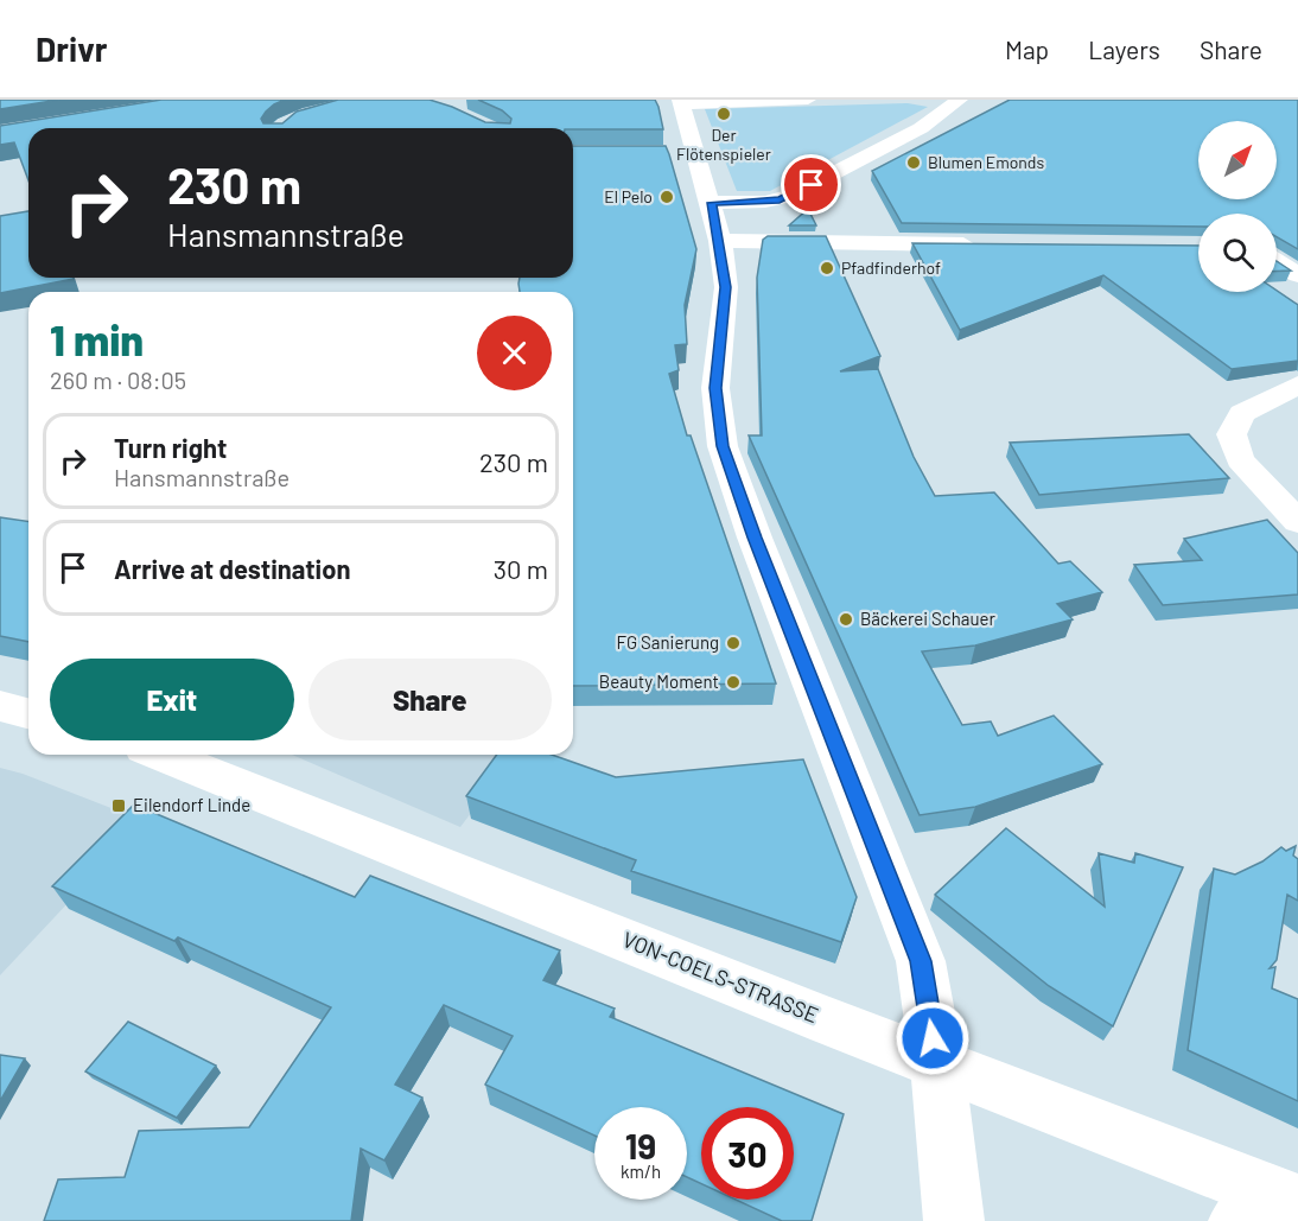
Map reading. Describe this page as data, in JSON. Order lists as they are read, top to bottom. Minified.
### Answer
{"streets":{"street":["VON-COELS-STRASSE"]},"places":{"other":["Der Flötenspieler","Blumen Emonds","El Pelo","Pfadfinderhof","Bäckerei Schauer","FG Sanierung","Beauty Moment"],"transit":["Eilendorf Linde"]},"north":"top right","page":{"header":"Drivr","nav":["Map","Layers","Share"],"turn":["230 m","Hansmannstraße"],"heading":["1 min","260 m · 08:05"],"list":[{"name":"Turn right","note":"Hansmannstraße","value":"230 m"},{"name":"Arrive at destination","value":"30 m"}],"buttons":["Exit","Share"],"speed":"19 km/h","limit":"30"}}
